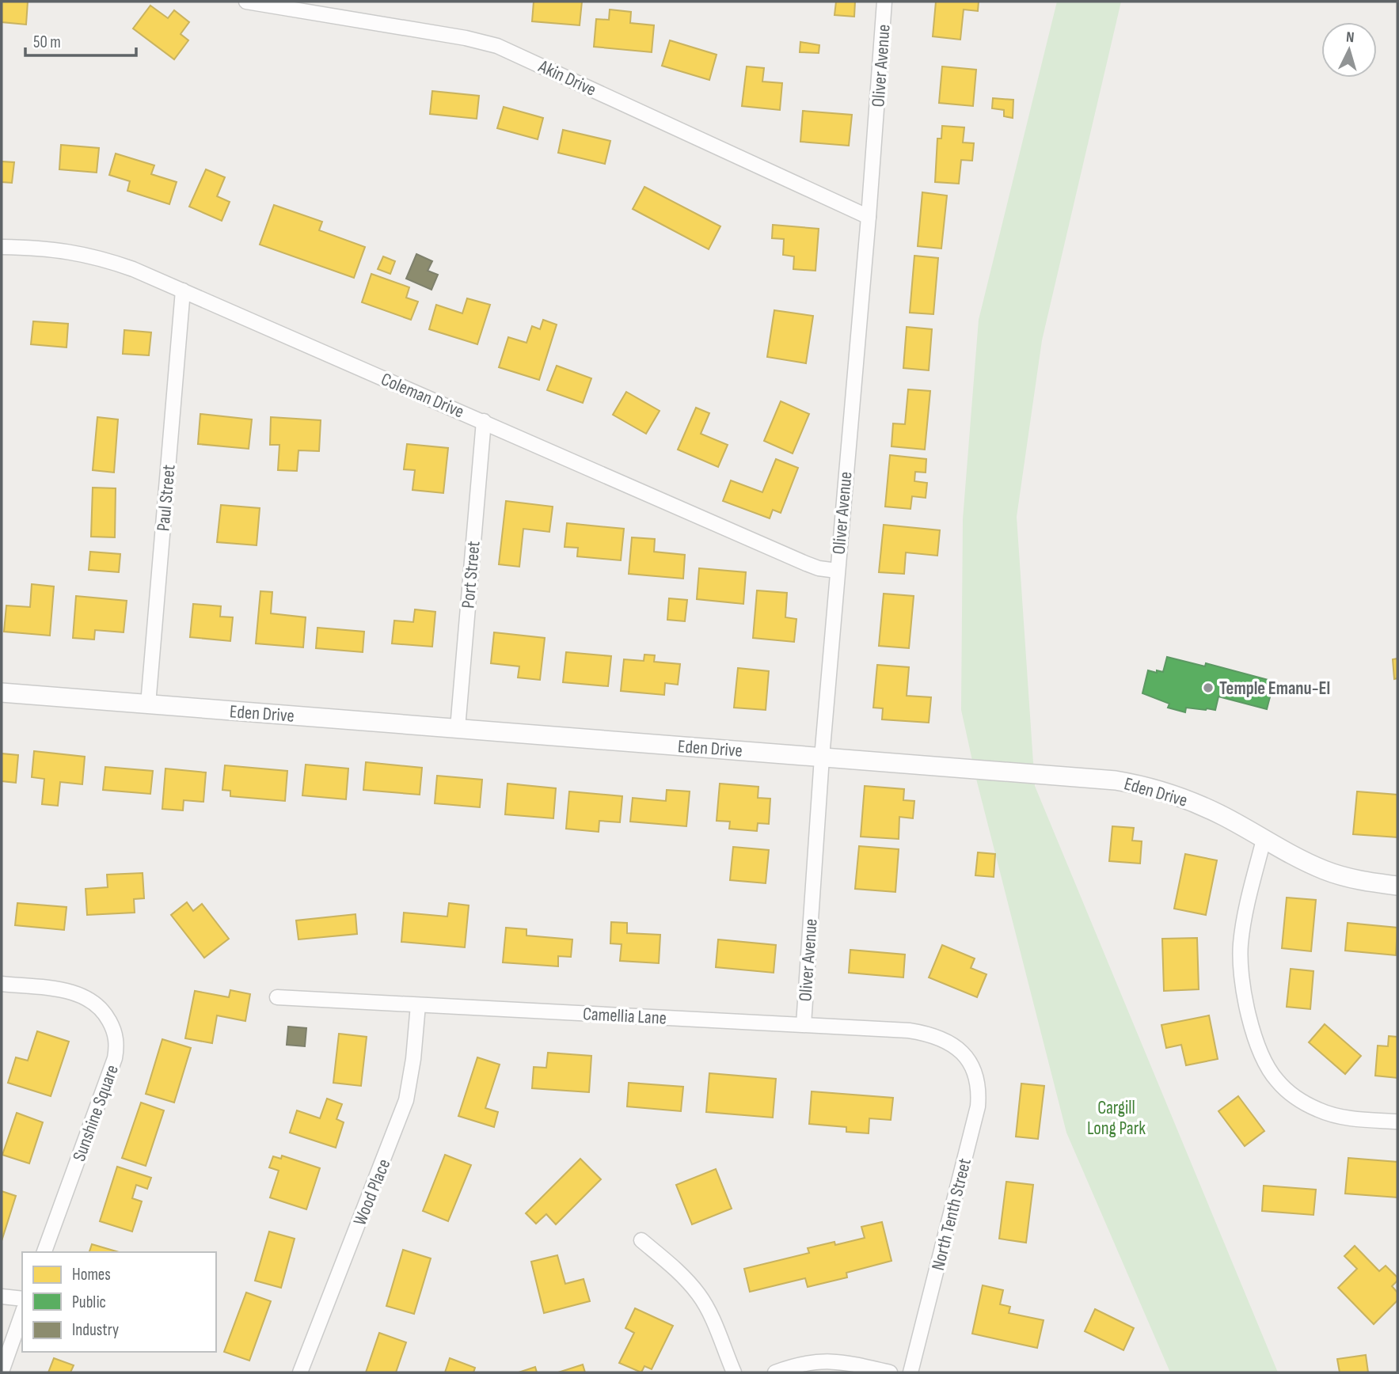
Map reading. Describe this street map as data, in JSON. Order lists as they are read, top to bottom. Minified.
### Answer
{"streets":{"street":["Oliver Avenue","Akin Drive","Coleman Drive","Paul Street","Port Street","Eden Drive","Camellia Lane","Sunshine Square","Wood Place","North Tenth Street"]},"crossings":[["Oliver Avenue","Akin Drive"],["Oliver Avenue","Coleman Drive"],["Oliver Avenue","Eden Drive"],["Oliver Avenue","Camellia Lane"],["Coleman Drive","Paul Street"],["Coleman Drive","Port Street"],["Paul Street","Eden Drive"],["Port Street","Eden Drive"],["Camellia Lane","Wood Place"],["Camellia Lane","North Tenth Street"]],"parks":["Cargill Long Park"],"places":["Temple Emanu-El"],"legend":["Homes","Public","Industry"],"scale_bar":"50 m","north":"top"}
